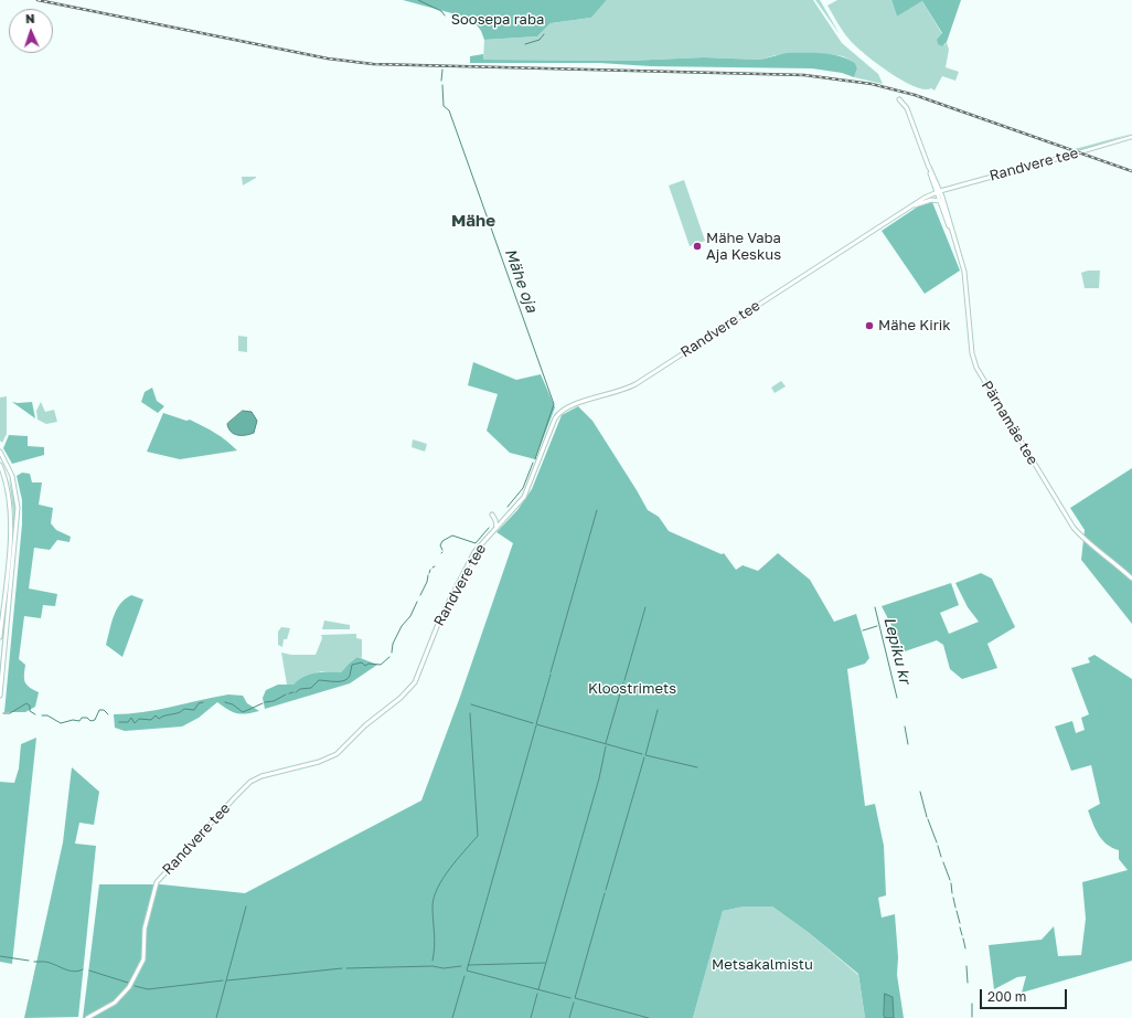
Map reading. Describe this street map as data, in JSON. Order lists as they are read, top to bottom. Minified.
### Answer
{"streets":{"main road":["Randvere tee","Pärnamäe tee"]},"crossings":[["Randvere tee","Pärnamäe tee"]],"districts":["Mähe"],"water":["Mähe oja","Lepiku kr"],"parks":["Soosepa raba","Kloostrimets","Metsakalmistu"],"places":["Mähe Vaba Aja Keskus","Mähe Kirik"],"scale_bar":"200 m","north":"top"}
